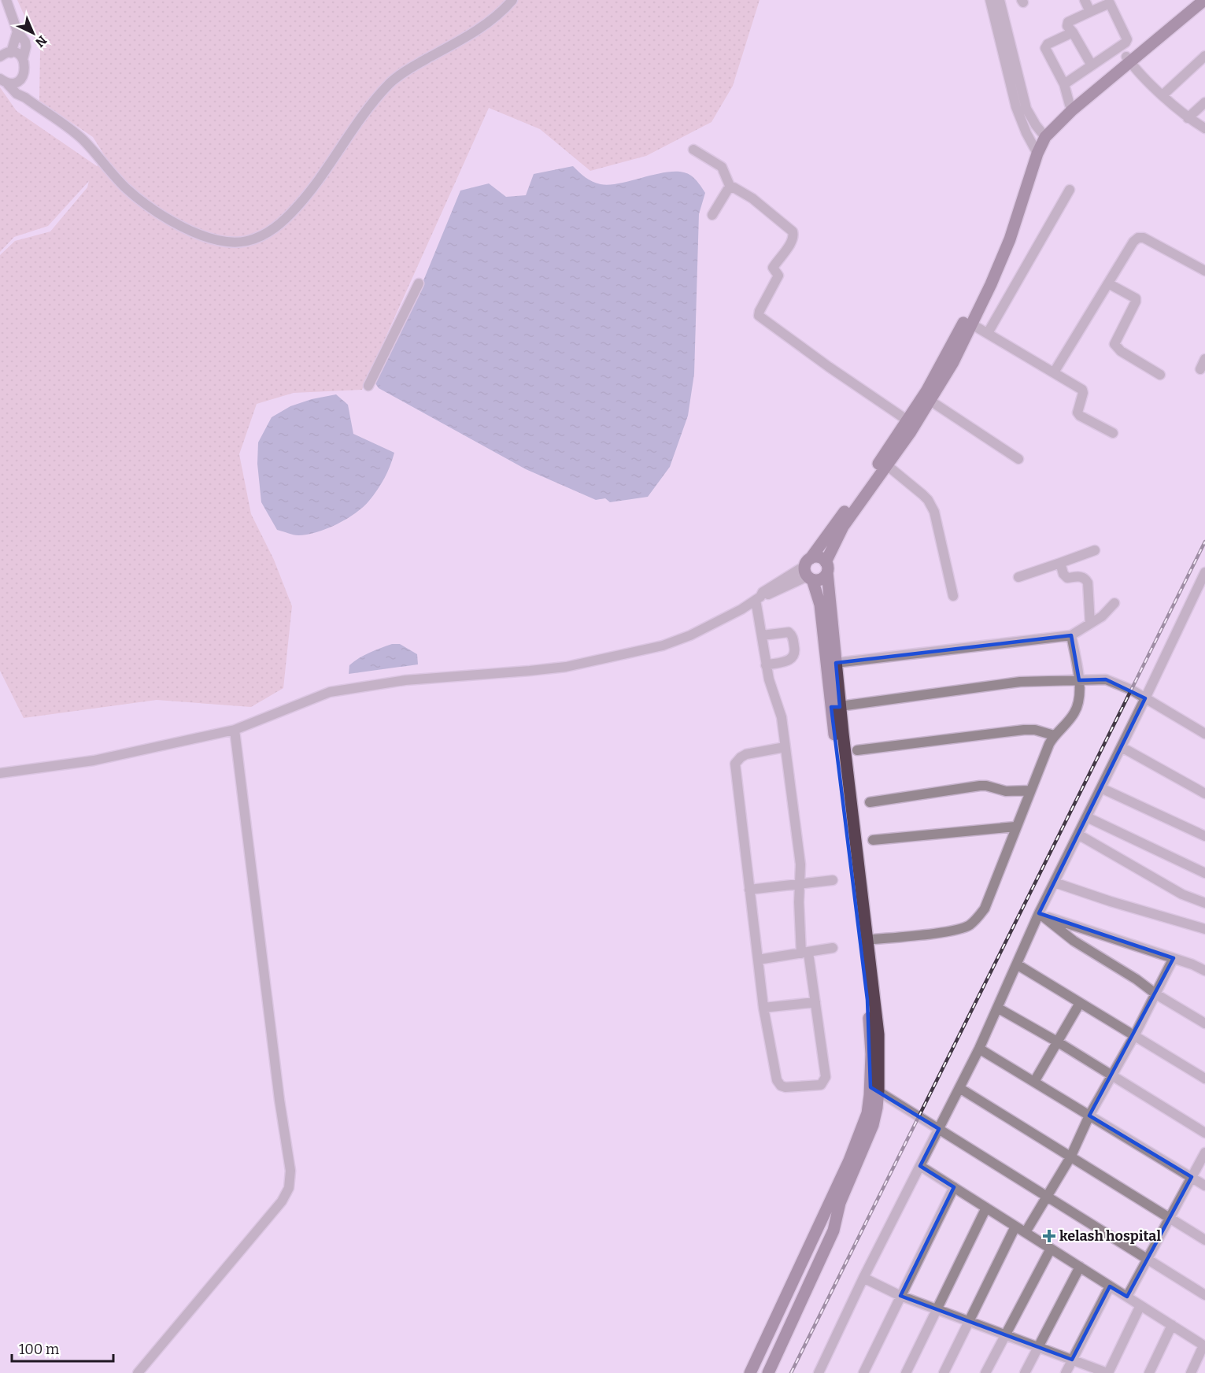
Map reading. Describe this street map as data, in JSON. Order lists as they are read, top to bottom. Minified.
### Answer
{"places":{"health":["kelash hospital"]},"scale_bar":"100 m","north":"bottom right"}
